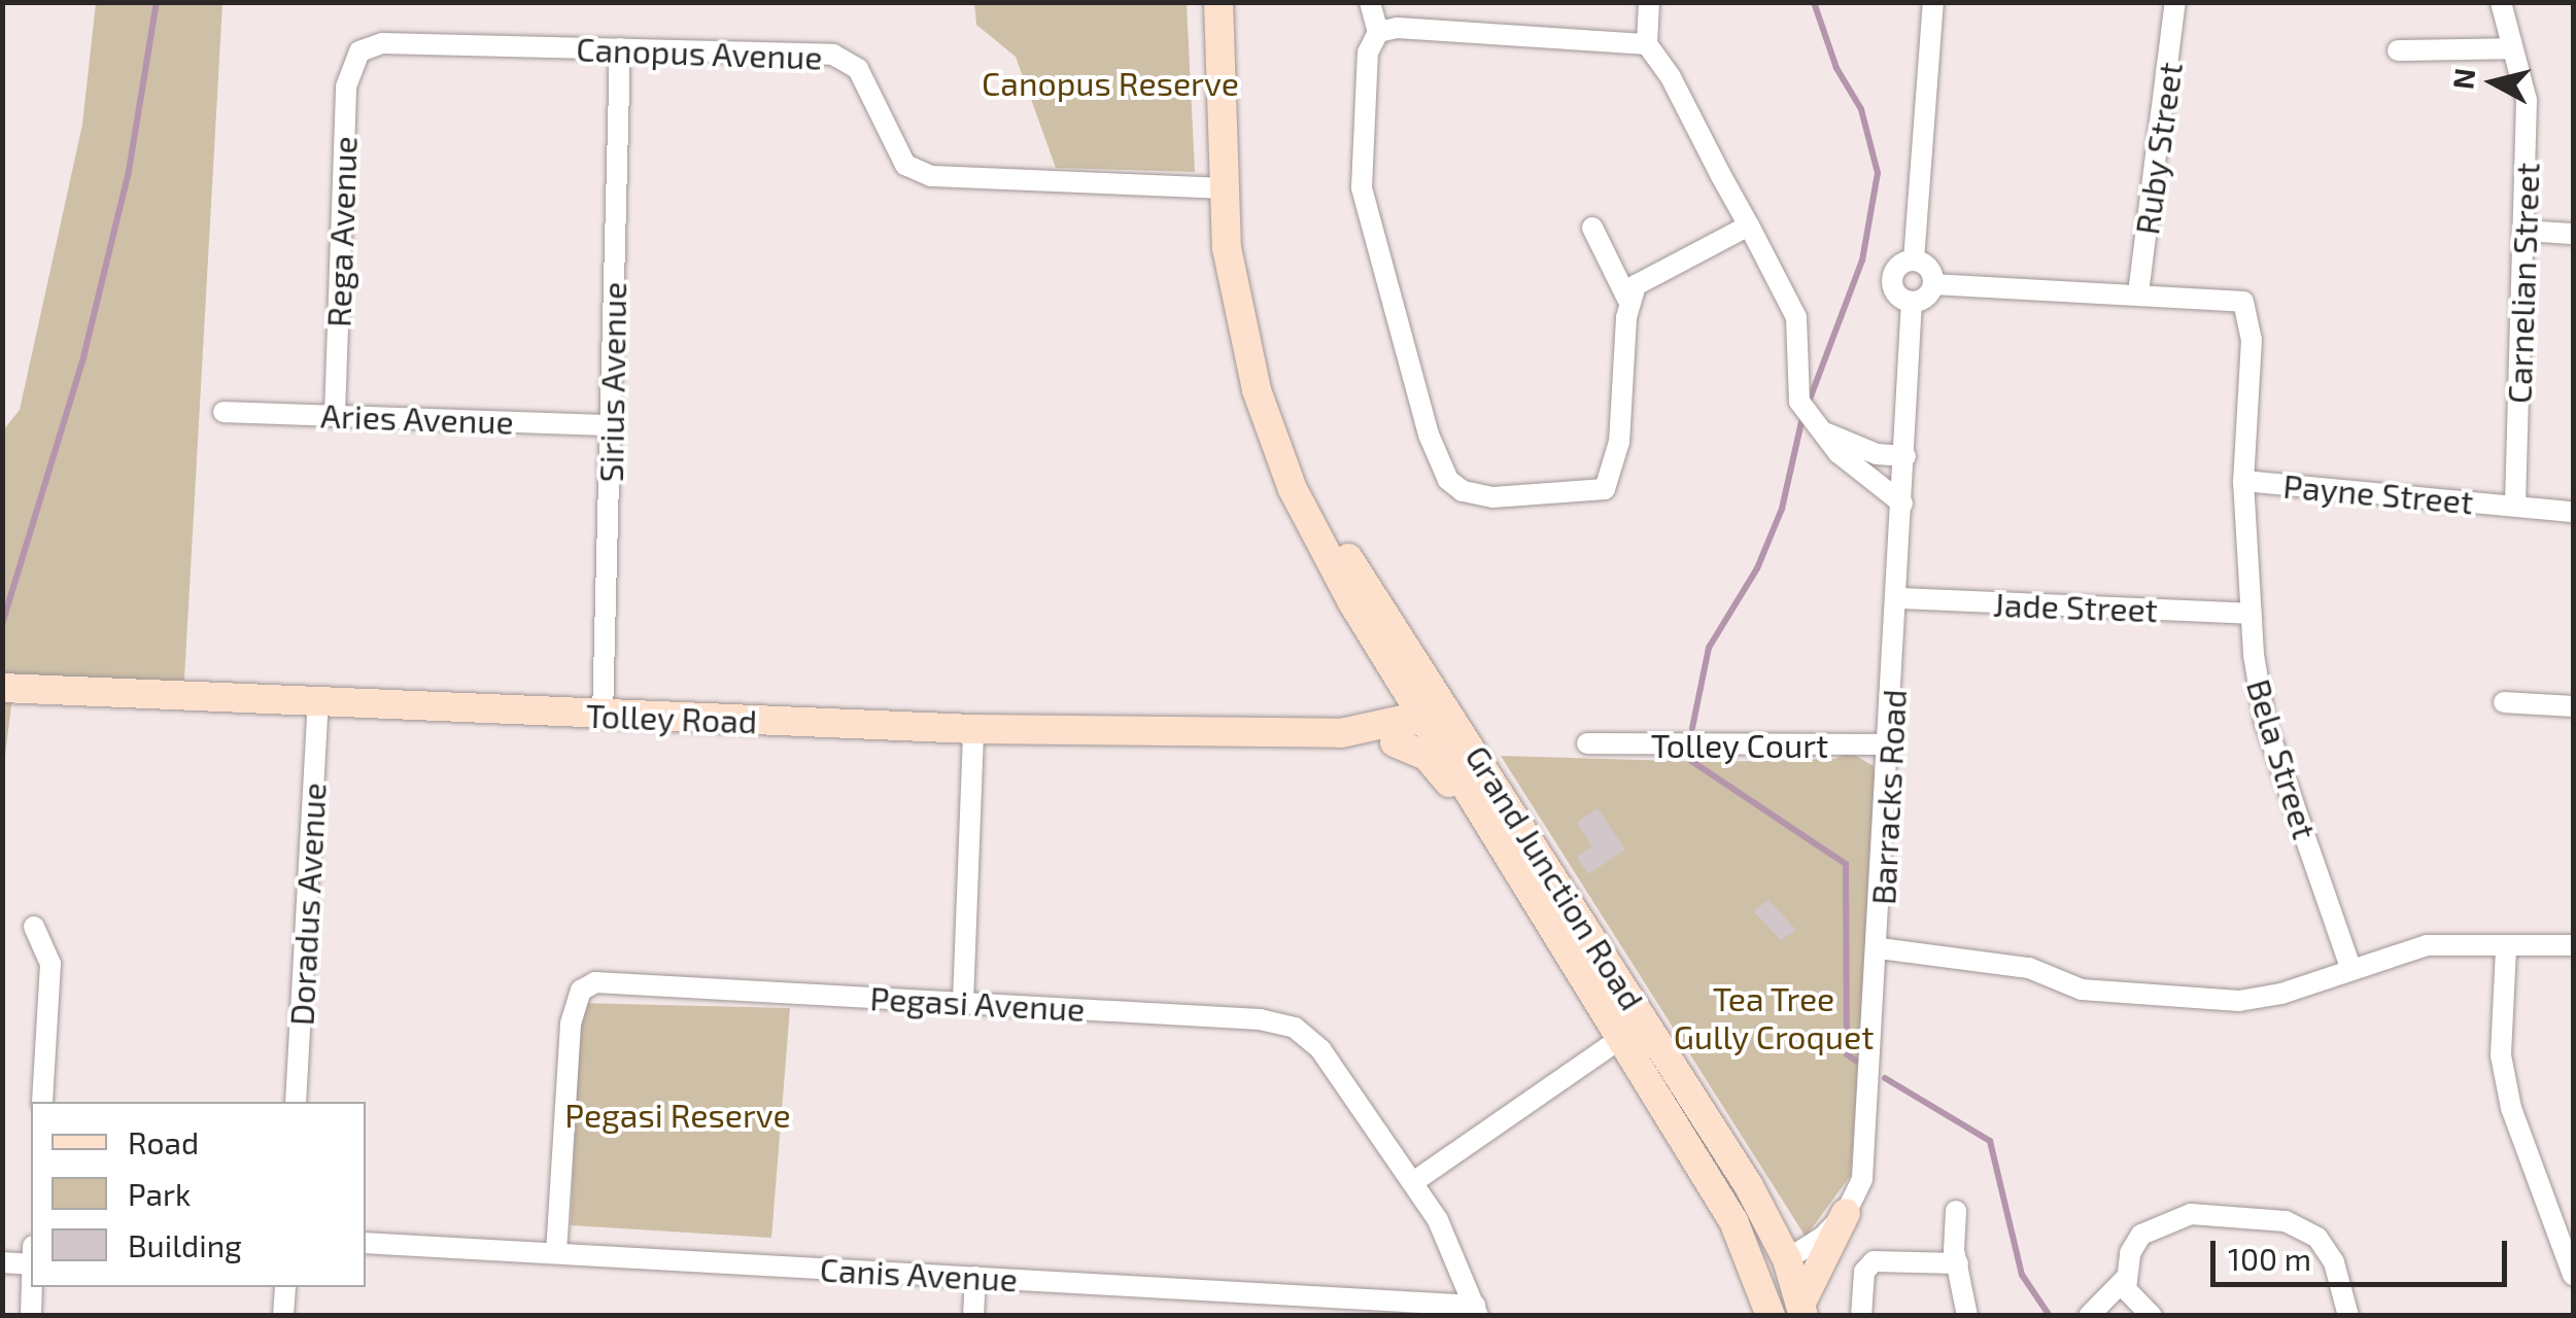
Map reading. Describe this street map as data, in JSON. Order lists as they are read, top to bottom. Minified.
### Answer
{"streets":{"main road":["Tolley Road","Grand Junction Road"],"street":["Canopus Avenue","Ruby Street","Rega Avenue","Carnelian Street","Sirius Avenue","Aries Avenue","Payne Street","Jade Street","Tolley Court","Bela Street","Barracks Road","Doradus Avenue","Pegasi Avenue","Canis Avenue"]},"crossings":[["Canopus Avenue","Rega Avenue"],["Canopus Avenue","Sirius Avenue"],["Canopus Avenue","Grand Junction Road"],["Ruby Street","Payne Street"],["Rega Avenue","Aries Avenue"],["Carnelian Street","Payne Street"],["Sirius Avenue","Aries Avenue"],["Sirius Avenue","Tolley Road"],["Payne Street","Bela Street"],["Payne Street","Barracks Road"],["Jade Street","Bela Street"],["Jade Street","Barracks Road"],["Tolley Road","Grand Junction Road"],["Tolley Road","Doradus Avenue"],["Tolley Court","Barracks Road"],["Pegasi Avenue","Canis Avenue"]],"parks":["Canopus Reserve","Tea Tree Gully Croquet","Pegasi Reserve"],"legend":["Road","Park","Building"],"scale_bar":"100 m","north":"left"}
